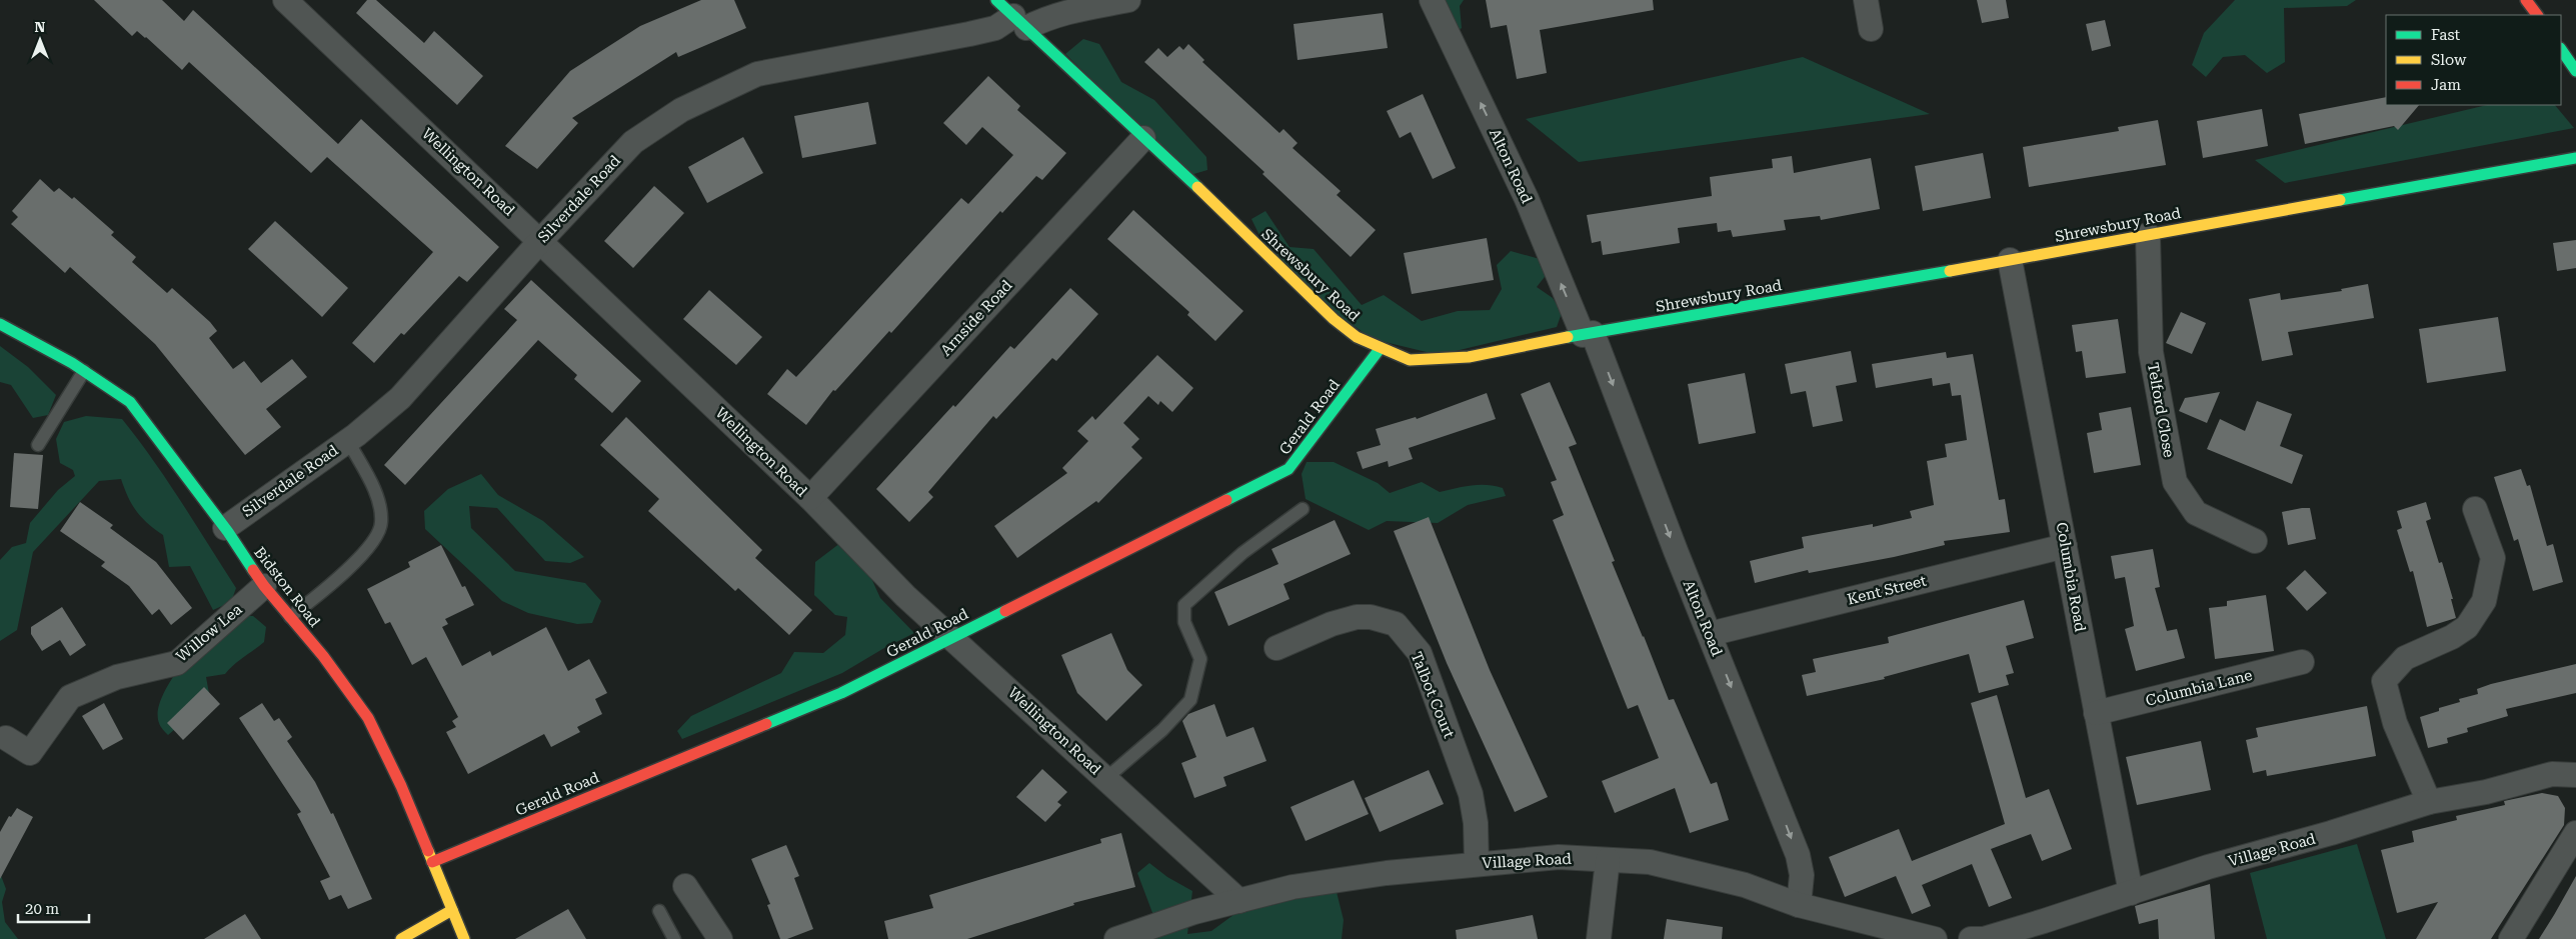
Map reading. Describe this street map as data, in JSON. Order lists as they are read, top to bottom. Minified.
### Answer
{"streets":{"street":["Alton Road","Wellington Road","Silverdale Road","Shrewsbury Road","Arnside Road","Telford Close","Gerald Road","Columbia Road","Bidston Road","Kent Street","Willow Lea","Columbia Lane","Talbot Court","Village Road"]},"crossings":[["Alton Road","Shrewsbury Road"],["Alton Road","Kent Street"],["Alton Road","Village Road"],["Wellington Road","Silverdale Road"],["Wellington Road","Arnside Road"],["Wellington Road","Gerald Road"],["Wellington Road","Village Road"],["Silverdale Road","Shrewsbury Road"],["Silverdale Road","Bidston Road"],["Shrewsbury Road","Arnside Road"],["Shrewsbury Road","Telford Close"],["Shrewsbury Road","Gerald Road"],["Shrewsbury Road","Columbia Road"],["Gerald Road","Bidston Road"],["Columbia Road","Kent Street"],["Columbia Road","Columbia Lane"],["Columbia Road","Village Road"],["Bidston Road","Willow Lea"],["Talbot Court","Village Road"]],"legend":["Fast","Slow","Jam"],"scale_bar":"20 m","north":"top"}
